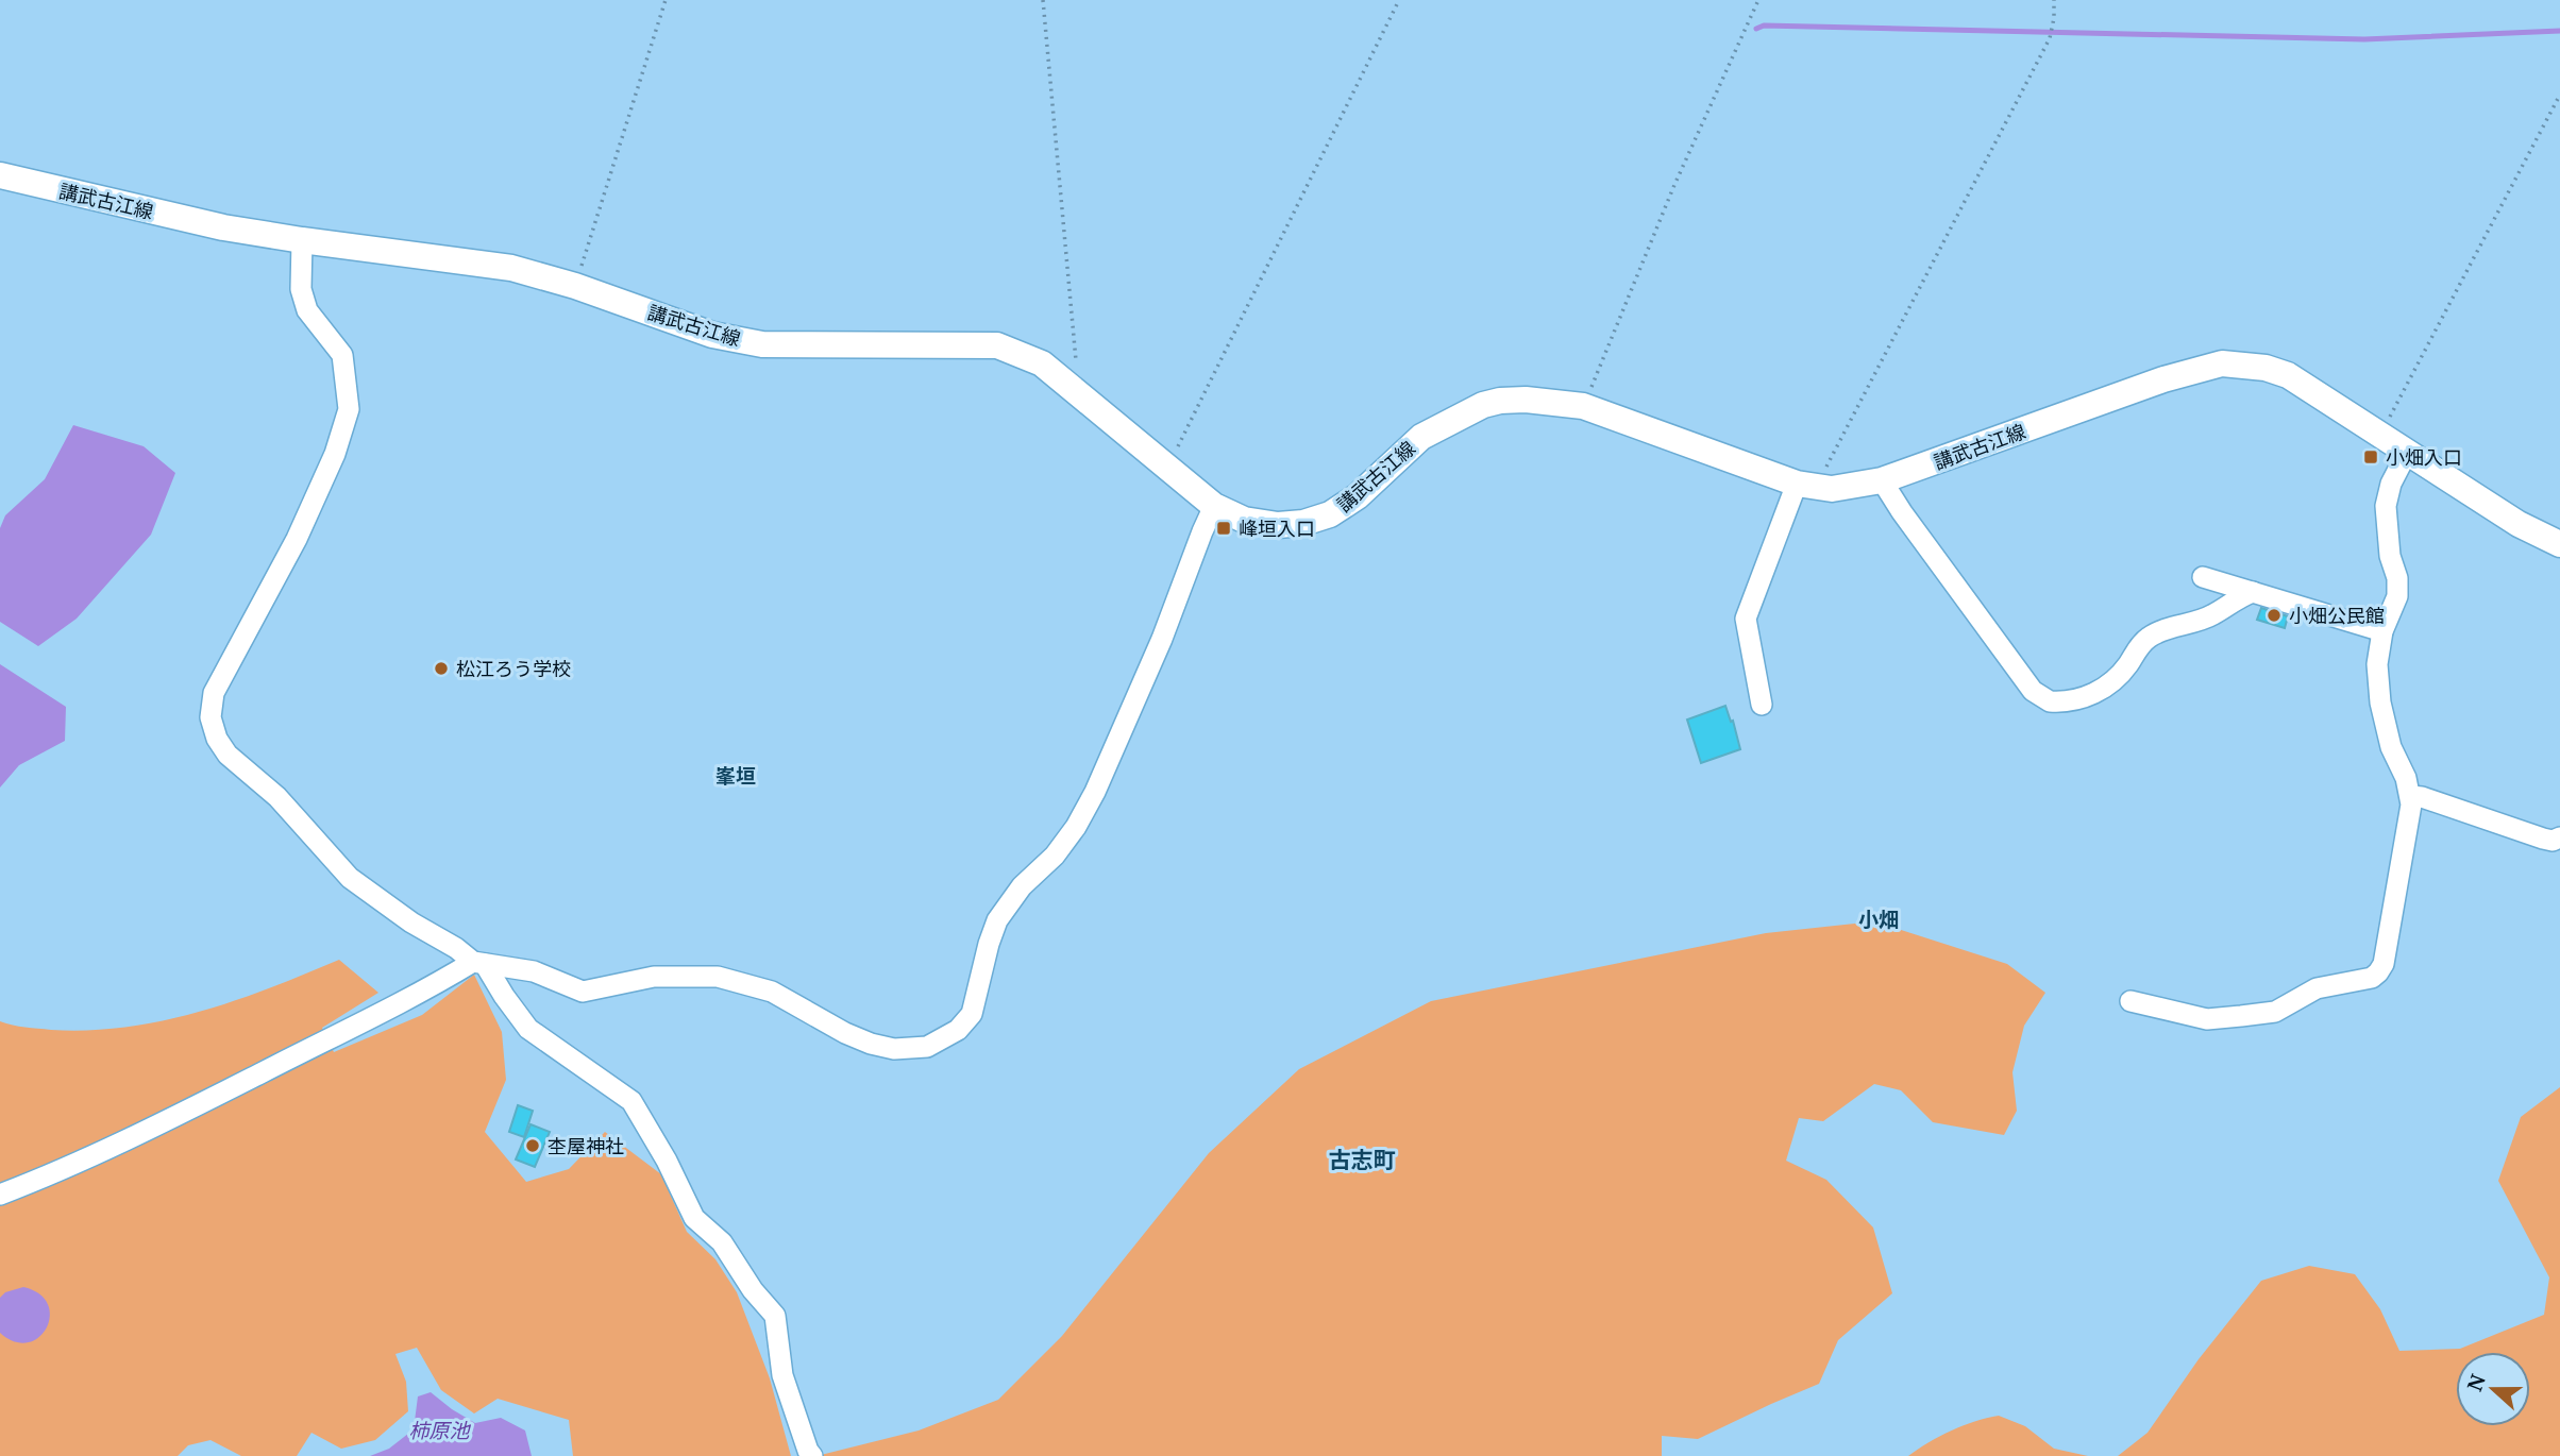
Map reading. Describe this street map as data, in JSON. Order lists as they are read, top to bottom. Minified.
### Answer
{"streets":{"main road":["講武古江線"]},"districts":["峯垣","小畑","古志町"],"water":["柿原池"],"places":{"transit":["小畑入口","峰垣入口"],"other":["小畑公民館","松江ろう学校","杢屋神社"]},"north":"left"}
